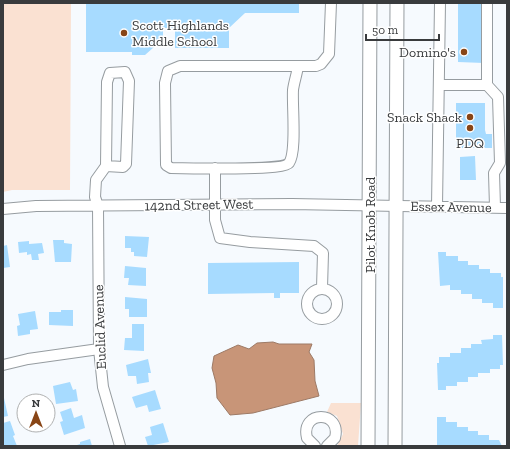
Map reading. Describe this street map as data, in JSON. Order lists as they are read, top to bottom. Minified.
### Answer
{"streets":{"main road":["Pilot Knob Road"],"street":["142nd Street West","Essex Avenue","Euclid Avenue"]},"crossings":[["142nd Street West","Essex Avenue"],["142nd Street West","Pilot Knob Road"],["142nd Street West","Euclid Avenue"],["Essex Avenue","Pilot Knob Road"]],"places":["Scott Highlands Middle School","Domino's","Snack Shack","PDQ"],"scale_bar":"50 m","north":"top"}
